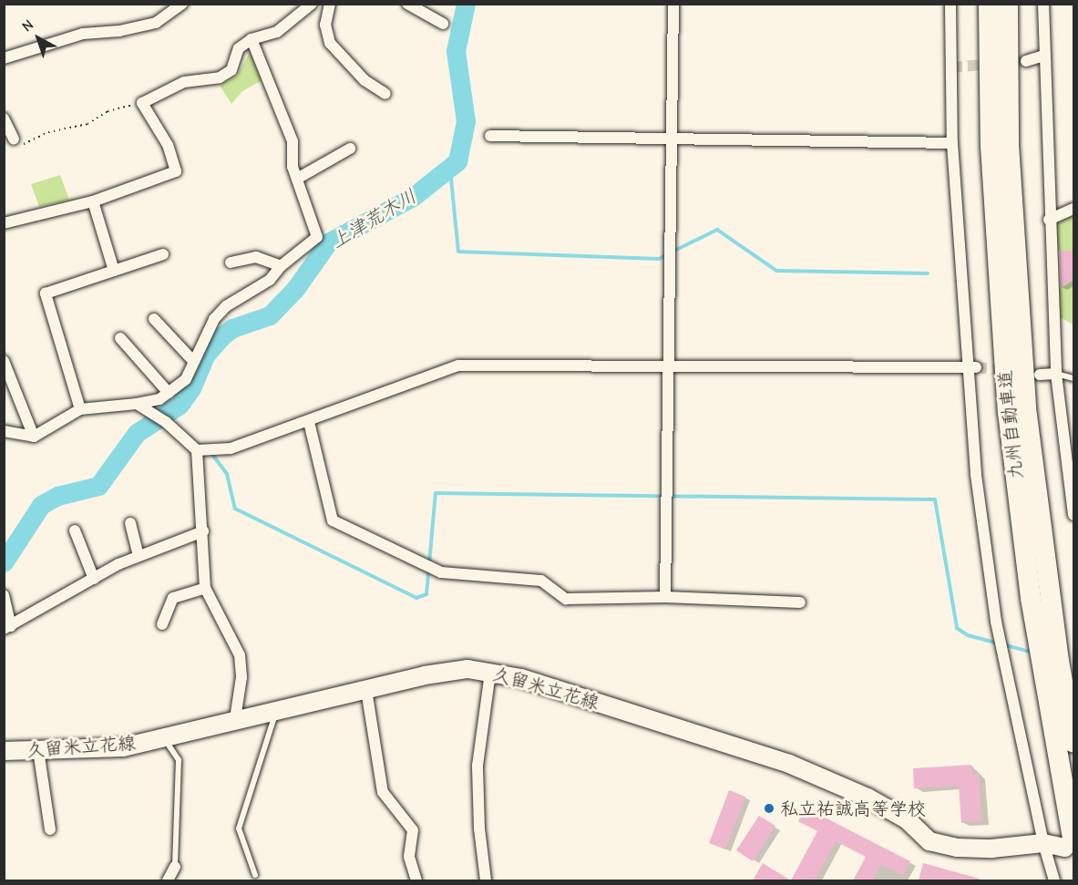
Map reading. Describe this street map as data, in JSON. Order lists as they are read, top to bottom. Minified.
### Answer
{"streets":{"highway":["九州自動車道"],"main road":["久留米立花線"]},"crossings":[["九州自動車道","久留米立花線"]],"water":["上津荒木川"],"places":["私立祐誠高等学校"],"north":"top left"}
